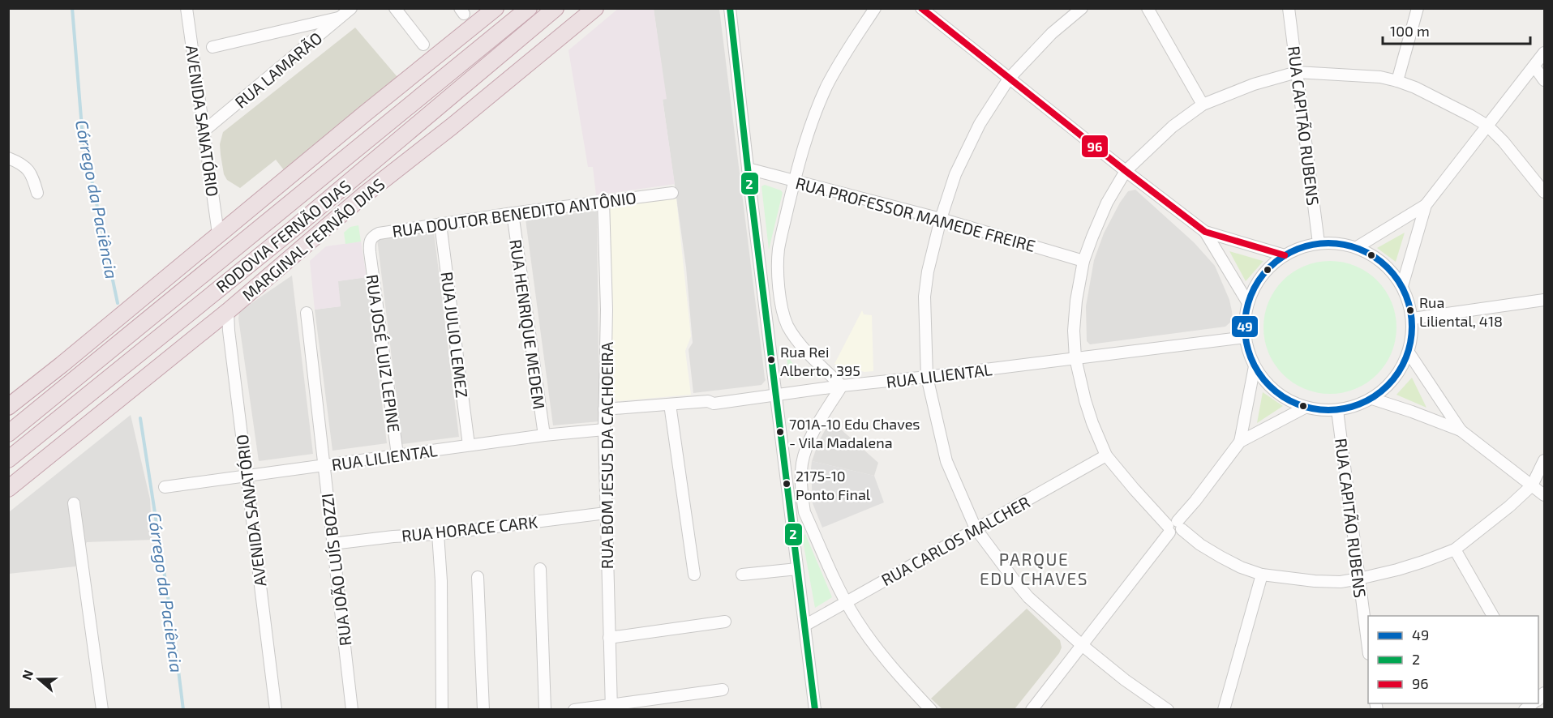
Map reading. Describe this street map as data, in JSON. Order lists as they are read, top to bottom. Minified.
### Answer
{"streets":{"highway":["RODOVIA FERNÃO DIAS","MARGINAL FERNÃO DIAS"],"street":["RUA LAMARÃO","AVENIDA SANATÓRIO","RUA CAPITÃO RUBENS","RUA DOUTOR BENEDITO ANTÔNIO","RUA PROFESSOR MAMEDE FREIRE","RUA HENRIQUE MEDEM","RUA JULIO LEMEZ","RUA JOSÉ LUIZ LEPINE","RUA LILIENTAL","RUA BOM JESUS DA CACHOEIRA","RUA HORACE CARK","RUA CARLOS MALCHER","RUA JOÃO LUÍS BOZZI"]},"crossings":[["RUA LAMARÃO","AVENIDA SANATÓRIO"],["AVENIDA SANATÓRIO","MARGINAL FERNÃO DIAS"],["AVENIDA SANATÓRIO","RUA LILIENTAL"],["RUA CAPITÃO RUBENS","RUA LILIENTAL"],["RUA DOUTOR BENEDITO ANTÔNIO","RUA HENRIQUE MEDEM"],["RUA DOUTOR BENEDITO ANTÔNIO","RUA JULIO LEMEZ"],["RUA DOUTOR BENEDITO ANTÔNIO","RUA JOSÉ LUIZ LEPINE"],["RUA DOUTOR BENEDITO ANTÔNIO","RUA BOM JESUS DA CACHOEIRA"],["RUA HENRIQUE MEDEM","RUA LILIENTAL"],["RUA JULIO LEMEZ","RUA LILIENTAL"],["RUA JOSÉ LUIZ LEPINE","RUA LILIENTAL"],["RUA LILIENTAL","RUA BOM JESUS DA CACHOEIRA"],["RUA LILIENTAL","RUA JOÃO LUÍS BOZZI"],["RUA BOM JESUS DA CACHOEIRA","RUA HORACE CARK"],["RUA HORACE CARK","RUA JOÃO LUÍS BOZZI"]],"districts":["PARQUE EDU CHAVES"],"water":["Córrego da Paciência"],"places":["Rua Liliental, 418","Rua Rei Alberto, 395","701A-10 Edu Chaves - Vila Madalena","2175-10 Ponto Final"],"lines":["transit line 2","transit line 96","transit line 49"],"legend":["49","2","96"],"scale_bar":"100 m","north":"left"}
